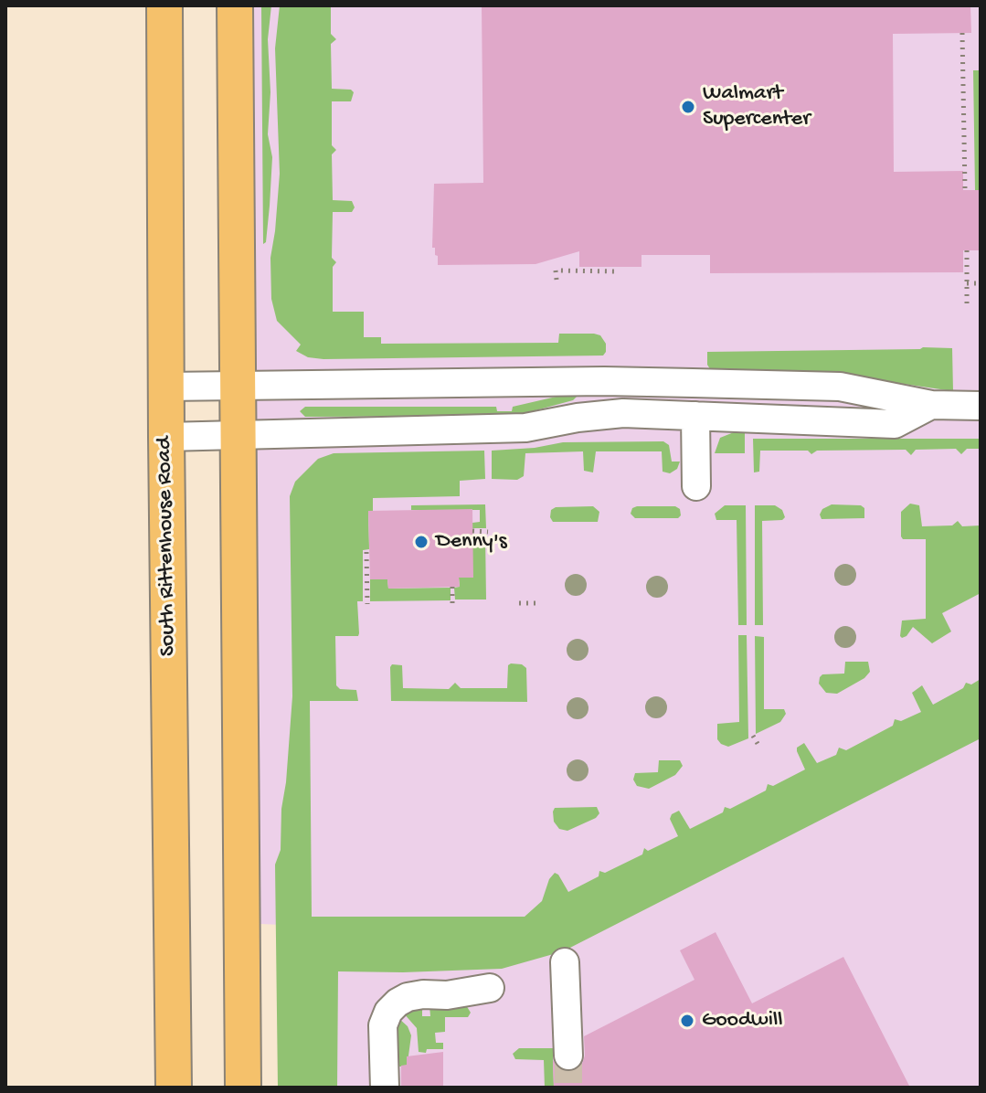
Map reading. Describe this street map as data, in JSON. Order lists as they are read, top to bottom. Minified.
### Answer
{"streets":{"main road":["South Rittenhouse Road"]},"places":["Walmart Supercenter","Denny's","Goodwill"]}
